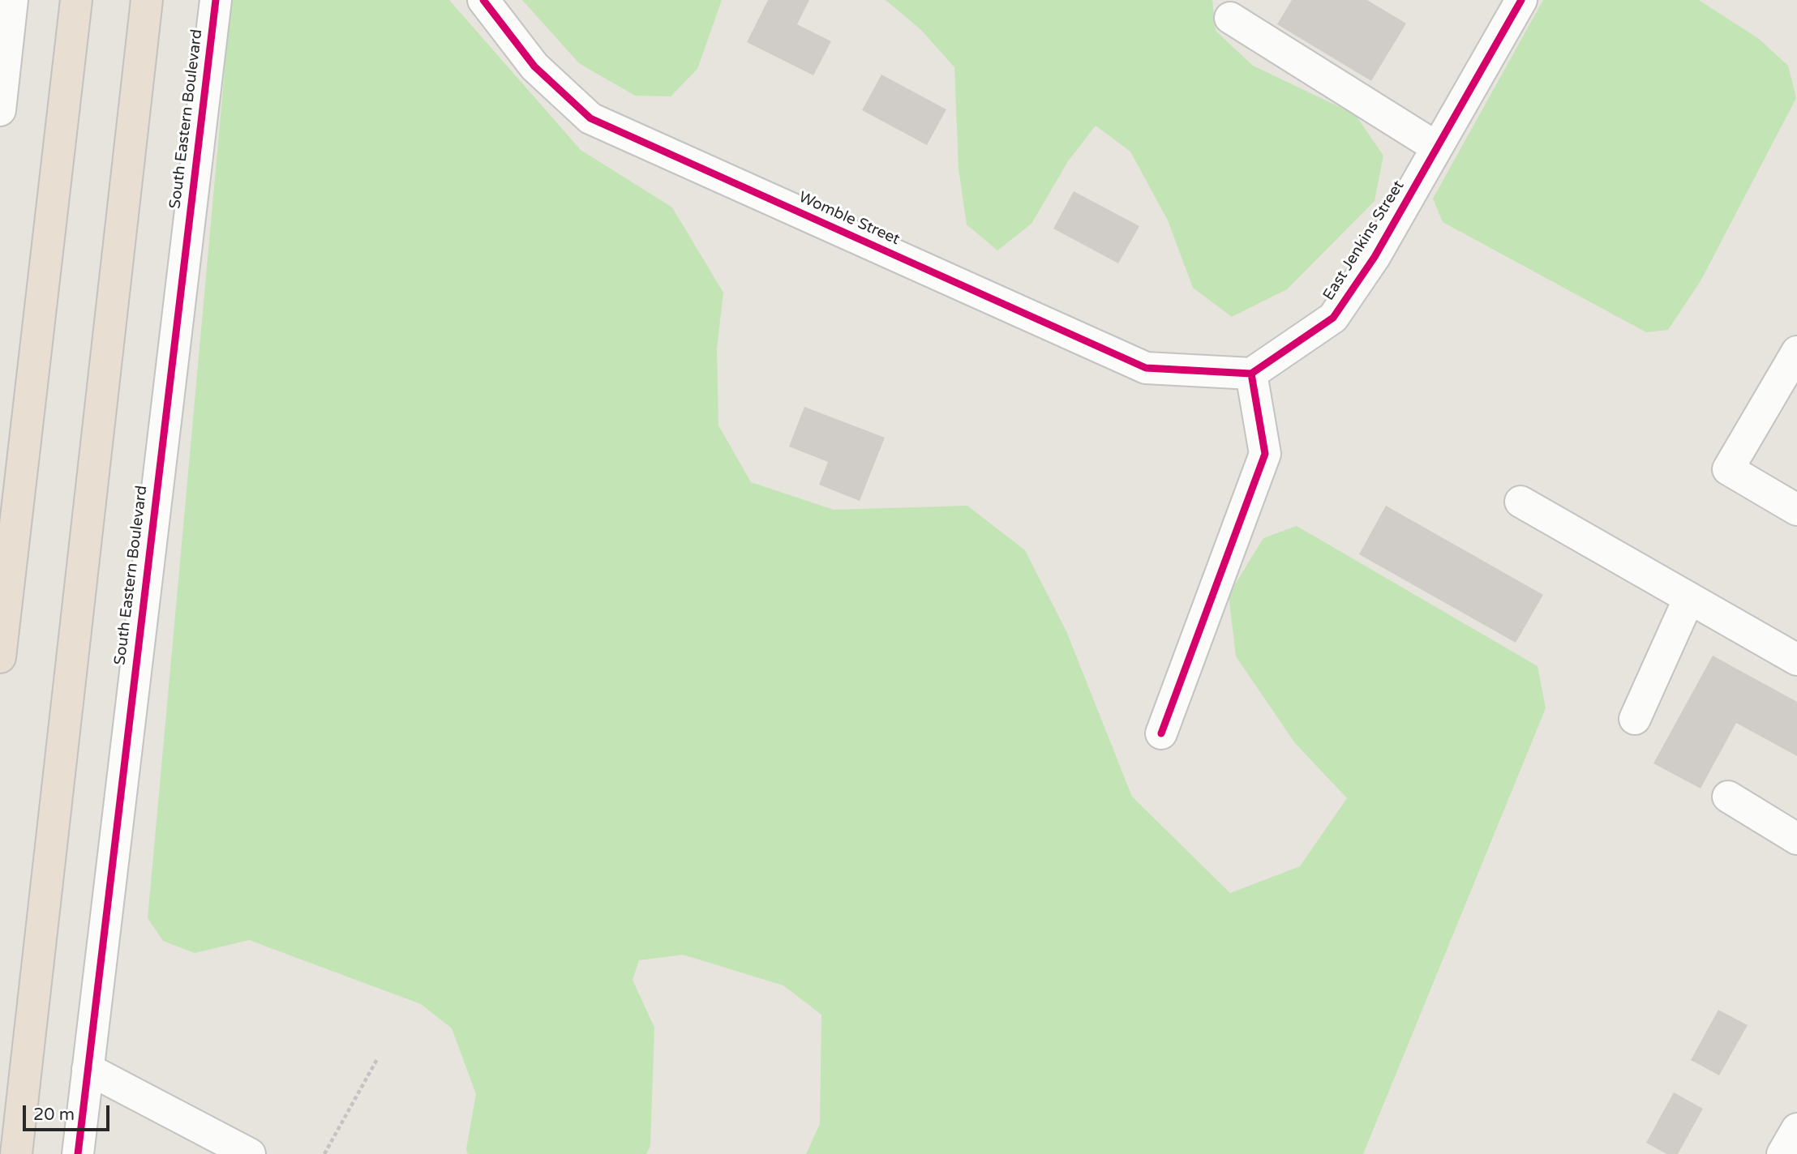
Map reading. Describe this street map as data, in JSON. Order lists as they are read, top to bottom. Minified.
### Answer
{"streets":{"street":["South Eastern Boulevard","Womble Street","East Jenkins Street"]},"crossings":[["Womble Street","East Jenkins Street"]],"scale_bar":"20 m"}
